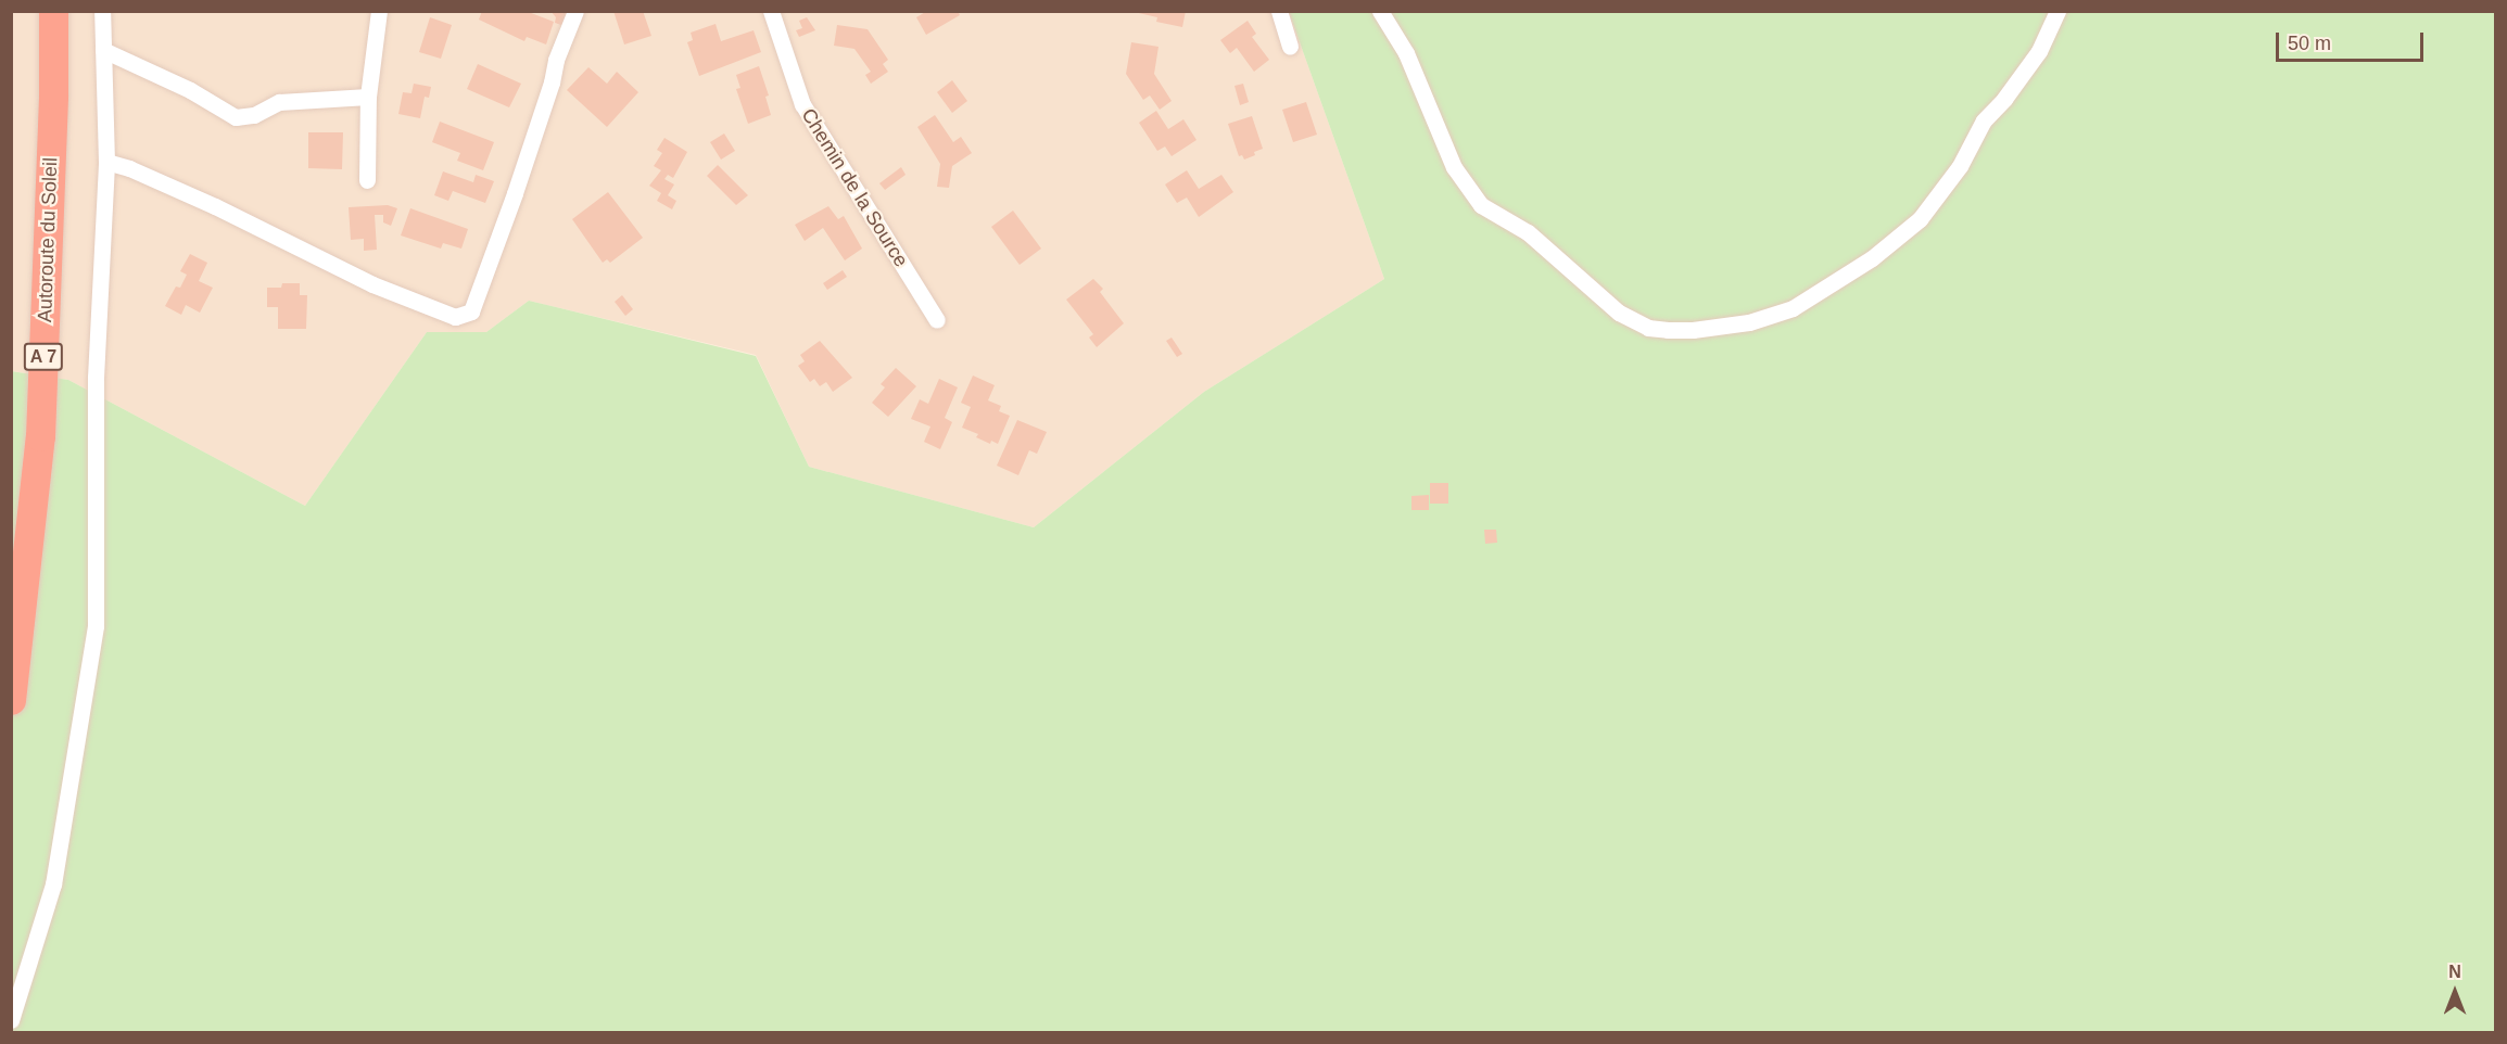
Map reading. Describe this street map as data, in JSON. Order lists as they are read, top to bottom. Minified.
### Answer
{"streets":{"highway":["Autoroute du Soleil","A 7"],"street":["Chemin de la Source"]},"scale_bar":"50 m","north":"top"}
